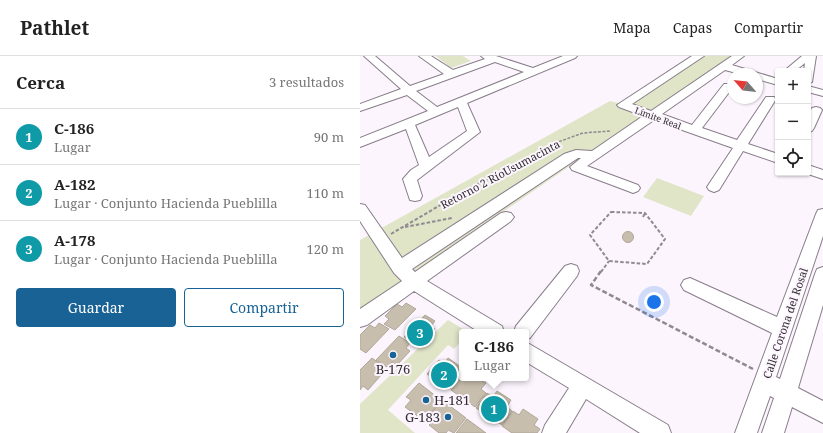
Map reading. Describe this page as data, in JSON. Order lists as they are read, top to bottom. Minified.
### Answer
{"streets":{"street":["Límite Real","Calle Corona del Rosal"],"path":["Retorno 2 RíoUsumacinta"]},"places":["B-176","H-181","G-183"],"north":"top left","page":{"header":"Pathlet","nav":["Mapa","Capas","Compartir"],"heading":["Cerca","3 resultados"],"map_buttons":["+","−"],"list":[{"mark":"1","name":"C-186","note":"Lugar","value":"90 m"},{"mark":"2","name":"A-182","note":"Lugar · Conjunto Hacienda Pueblilla","value":"110 m"},{"mark":"3","name":"A-178","note":"Lugar · Conjunto Hacienda Pueblilla","value":"120 m"}],"buttons":["Guardar","Compartir"],"pins":["3","2","1"],"popup":["C-186","Lugar"]}}
